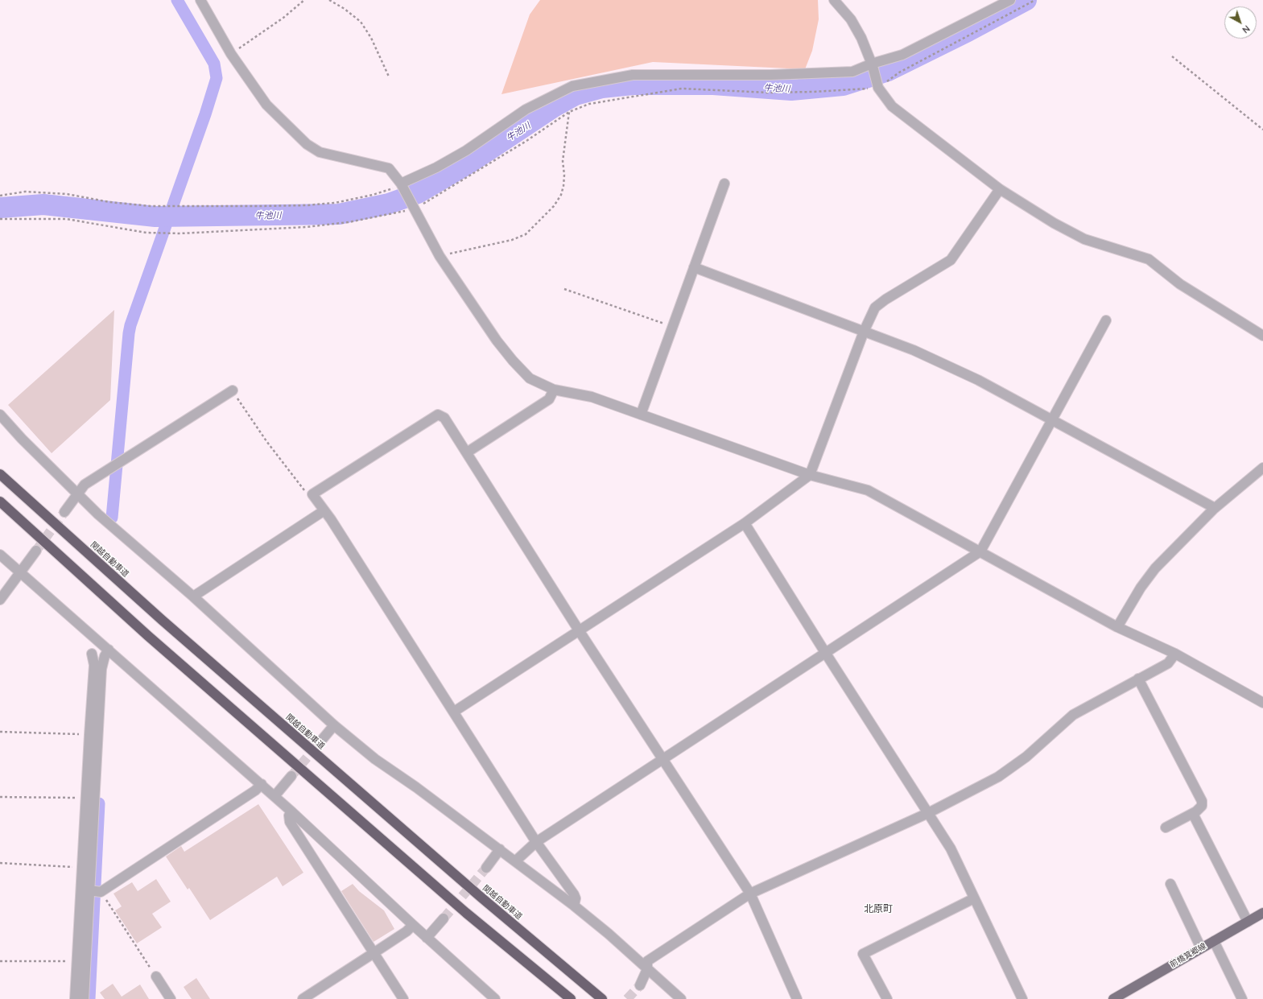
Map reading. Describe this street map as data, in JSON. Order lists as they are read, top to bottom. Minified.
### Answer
{"streets":{"highway":["関越自動車道"],"main road":["前橋箕郷線"]},"districts":["北原町"],"water":["牛池川"],"north":"bottom right"}
